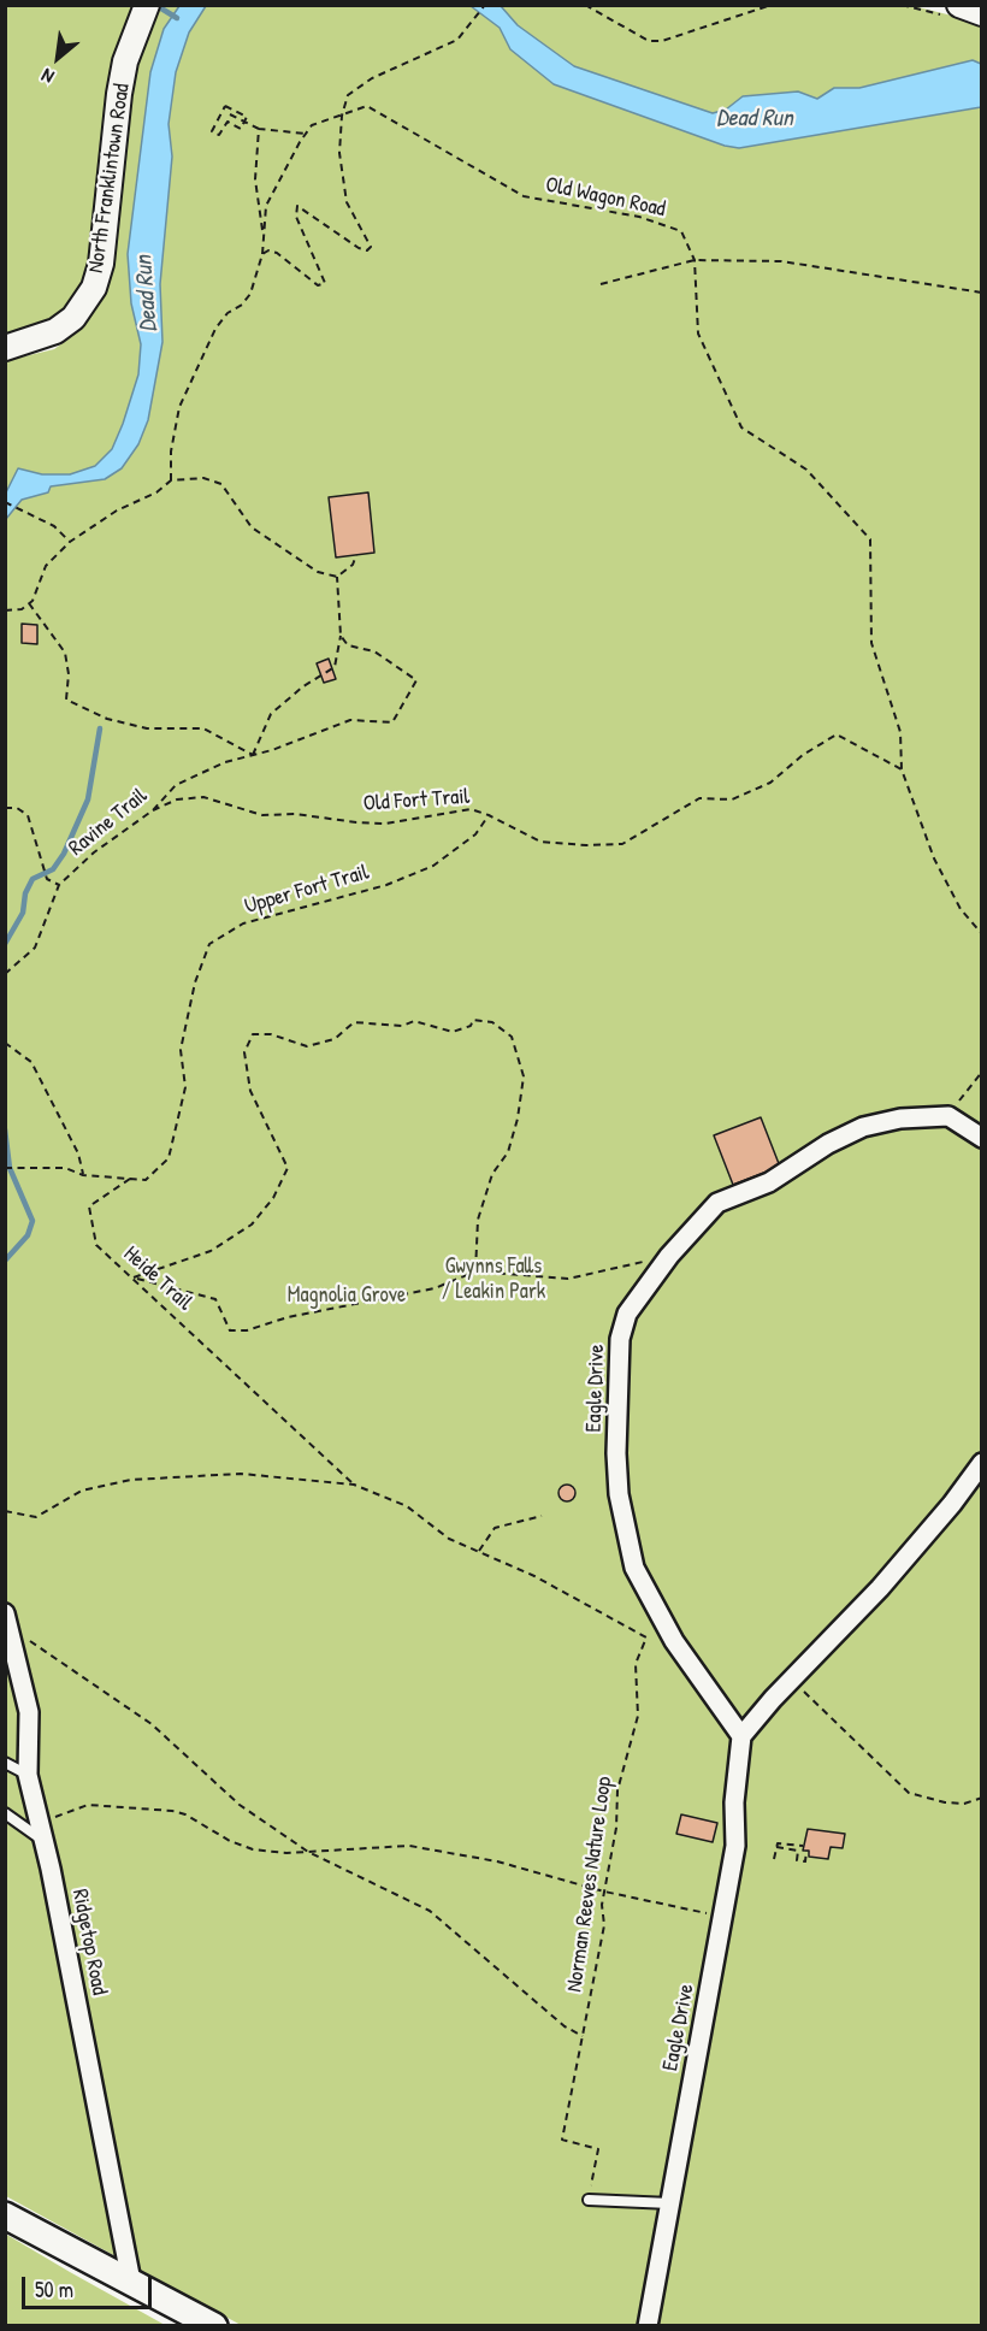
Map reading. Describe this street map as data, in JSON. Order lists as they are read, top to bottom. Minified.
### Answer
{"streets":{"street":["North Franklintown Road","Eagle Drive","Ridgetop Road"],"path":["Old Wagon Road","Old Fort Trail","Ravine Trail","Upper Fort Trail","Heide Trail","Norman Reeves Nature Loop"]},"crossings":[["Old Wagon Road","Old Fort Trail"],["Old Fort Trail","Ravine Trail"],["Old Fort Trail","Upper Fort Trail"],["Upper Fort Trail","Heide Trail"],["Heide Trail","Norman Reeves Nature Loop"],["Norman Reeves Nature Loop","Ridgetop Road"]],"water":["Dead Run"],"parks":["Gwynns Falls / Leakin Park","Magnolia Grove"],"scale_bar":"50 m","north":"bottom left"}
